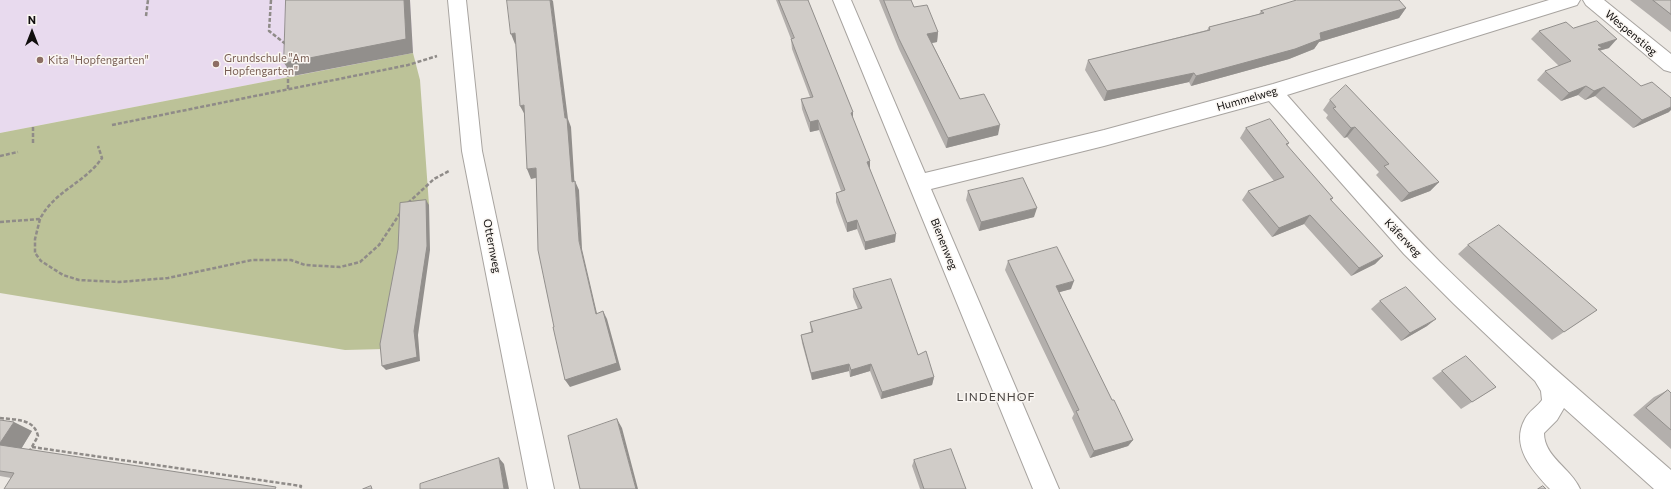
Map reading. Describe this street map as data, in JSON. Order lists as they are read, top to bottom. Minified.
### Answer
{"streets":{"street":["Wespenstieg","Hummelweg","Käferweg","Bienenweg","Otternweg"]},"crossings":[["Hummelweg","Käferweg"],["Hummelweg","Bienenweg"]],"districts":["LINDENHOF"],"places":["Kita \"Hopfengarten\"","Grundschule \"Am Hopfengarten\""],"north":"top"}
